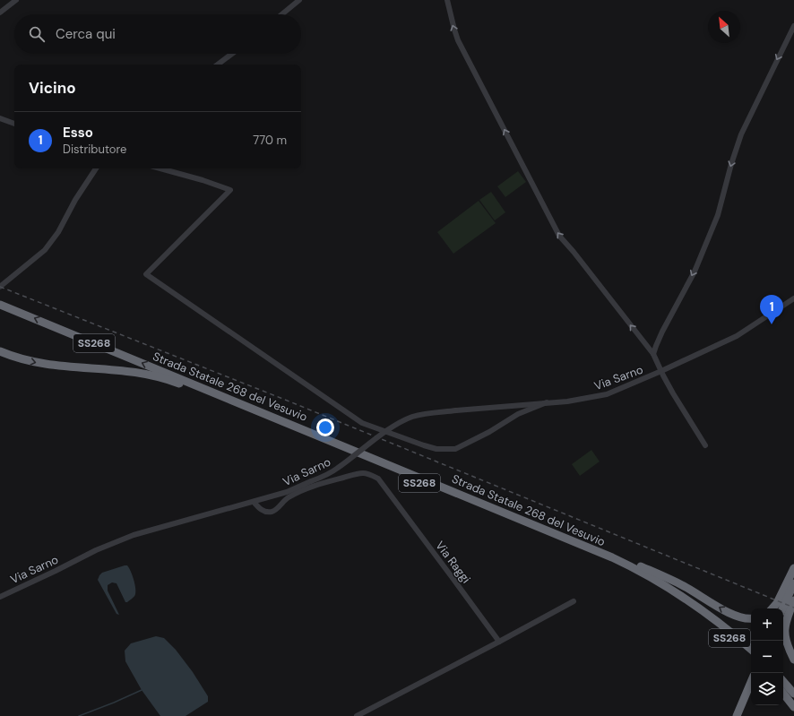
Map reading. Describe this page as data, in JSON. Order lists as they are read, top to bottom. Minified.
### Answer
{"streets":{"highway":["SS268","Strada Statale 268 del Vesuvio"],"street":["Via Sarno","Via Raggi"]},"crossings":[["Via Sarno","Via Raggi"]],"north":"top left","page":{"search":"Cerca qui","heading":"Vicino","list":[{"mark":"1","name":"Esso","note":"Distributore","value":"770 m"}],"pins":"1","map_buttons":["+","−"]}}
